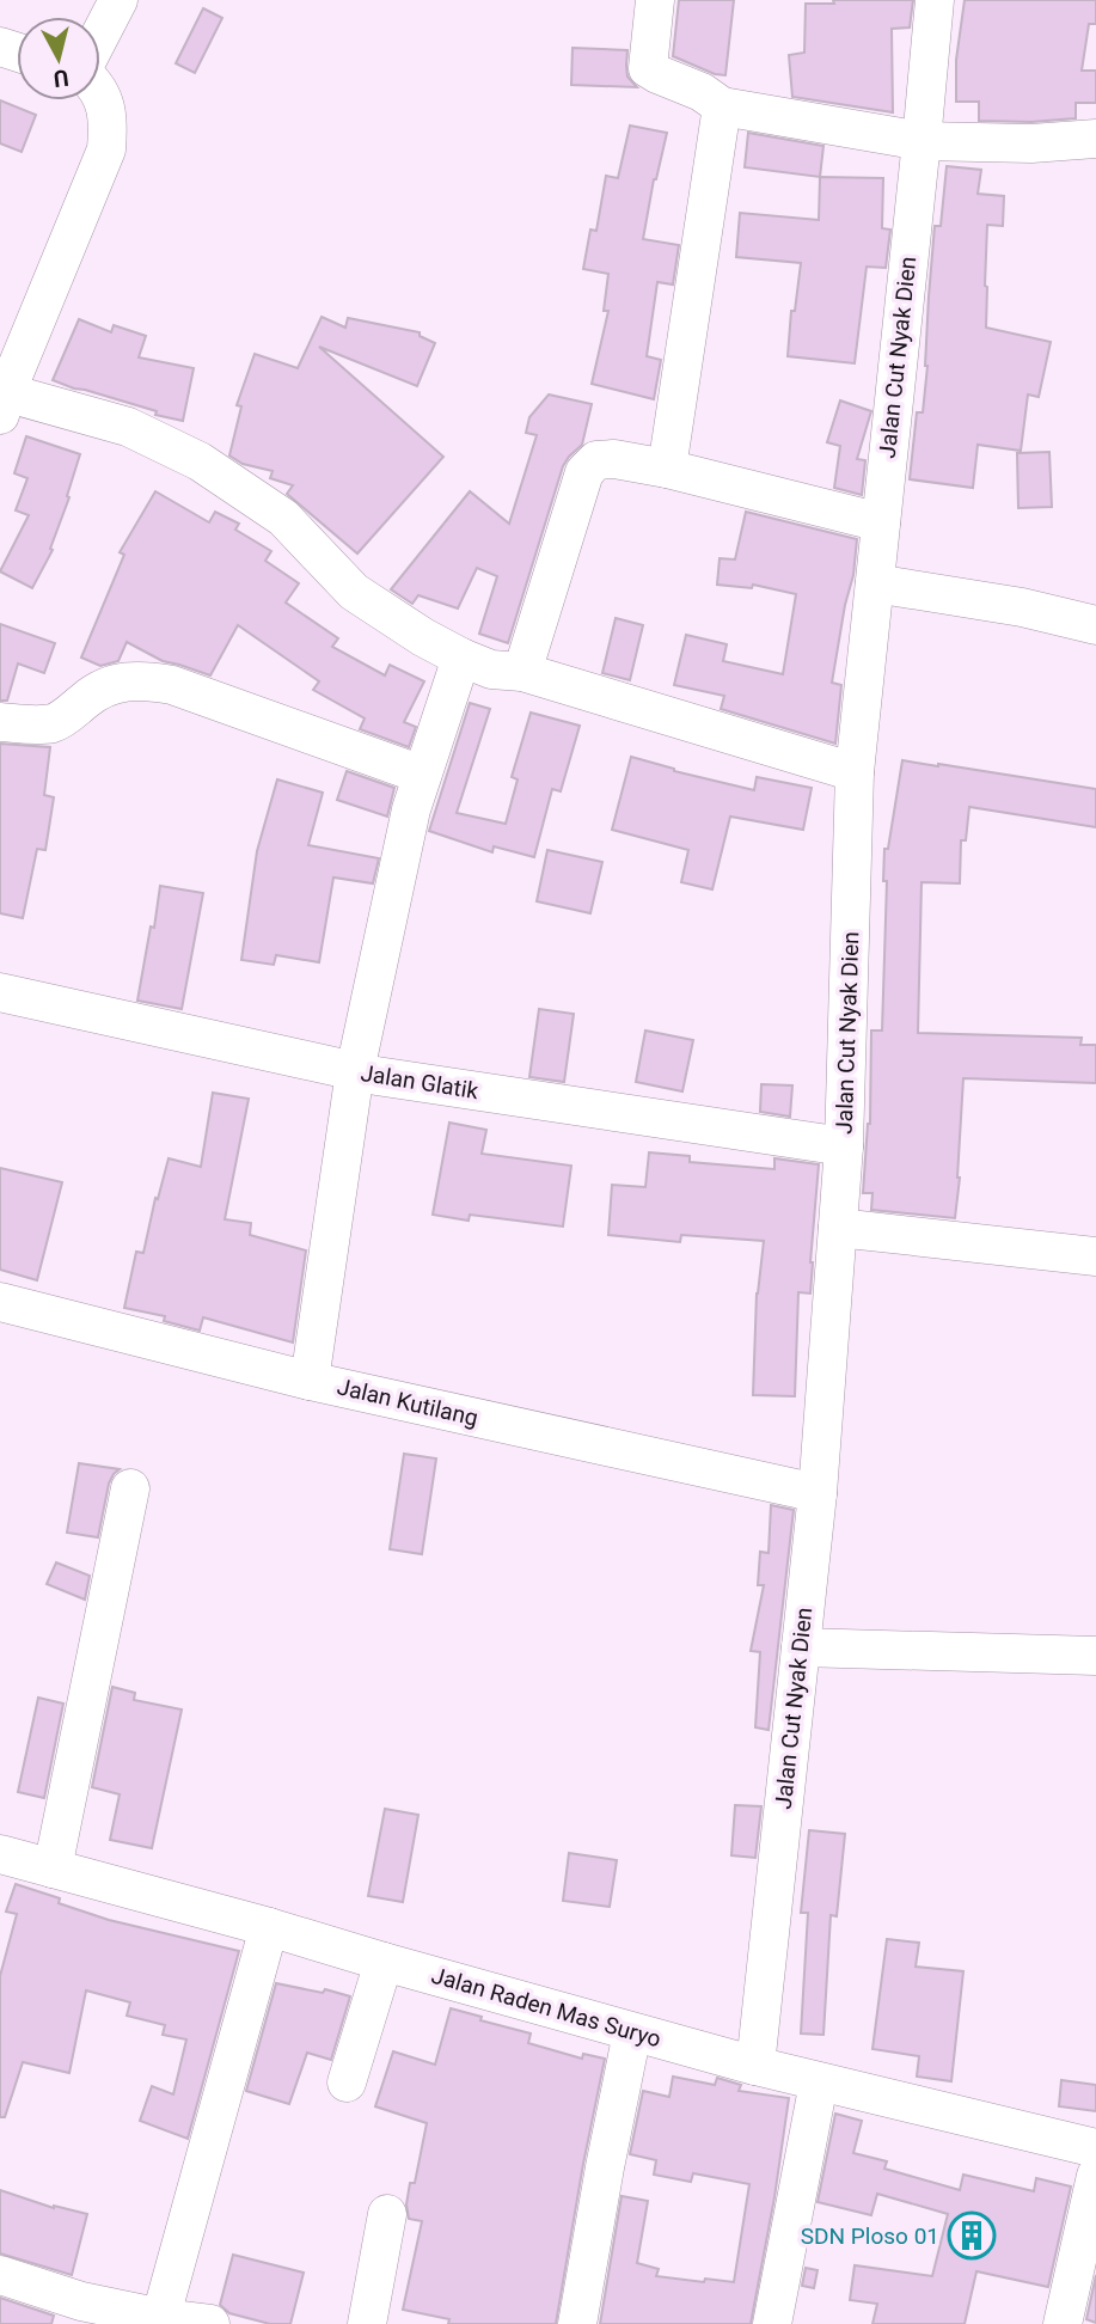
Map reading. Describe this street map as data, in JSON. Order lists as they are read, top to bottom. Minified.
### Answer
{"streets":{"street":["Jalan Cut Nyak Dien","Jalan Glatik","Jalan Kutilang","Jalan Raden Mas Suryo"]},"crossings":[["Jalan Cut Nyak Dien","Jalan Glatik"],["Jalan Cut Nyak Dien","Jalan Kutilang"],["Jalan Cut Nyak Dien","Jalan Raden Mas Suryo"]],"places":{"building":["SDN Ploso 01"]},"north":"bottom"}
